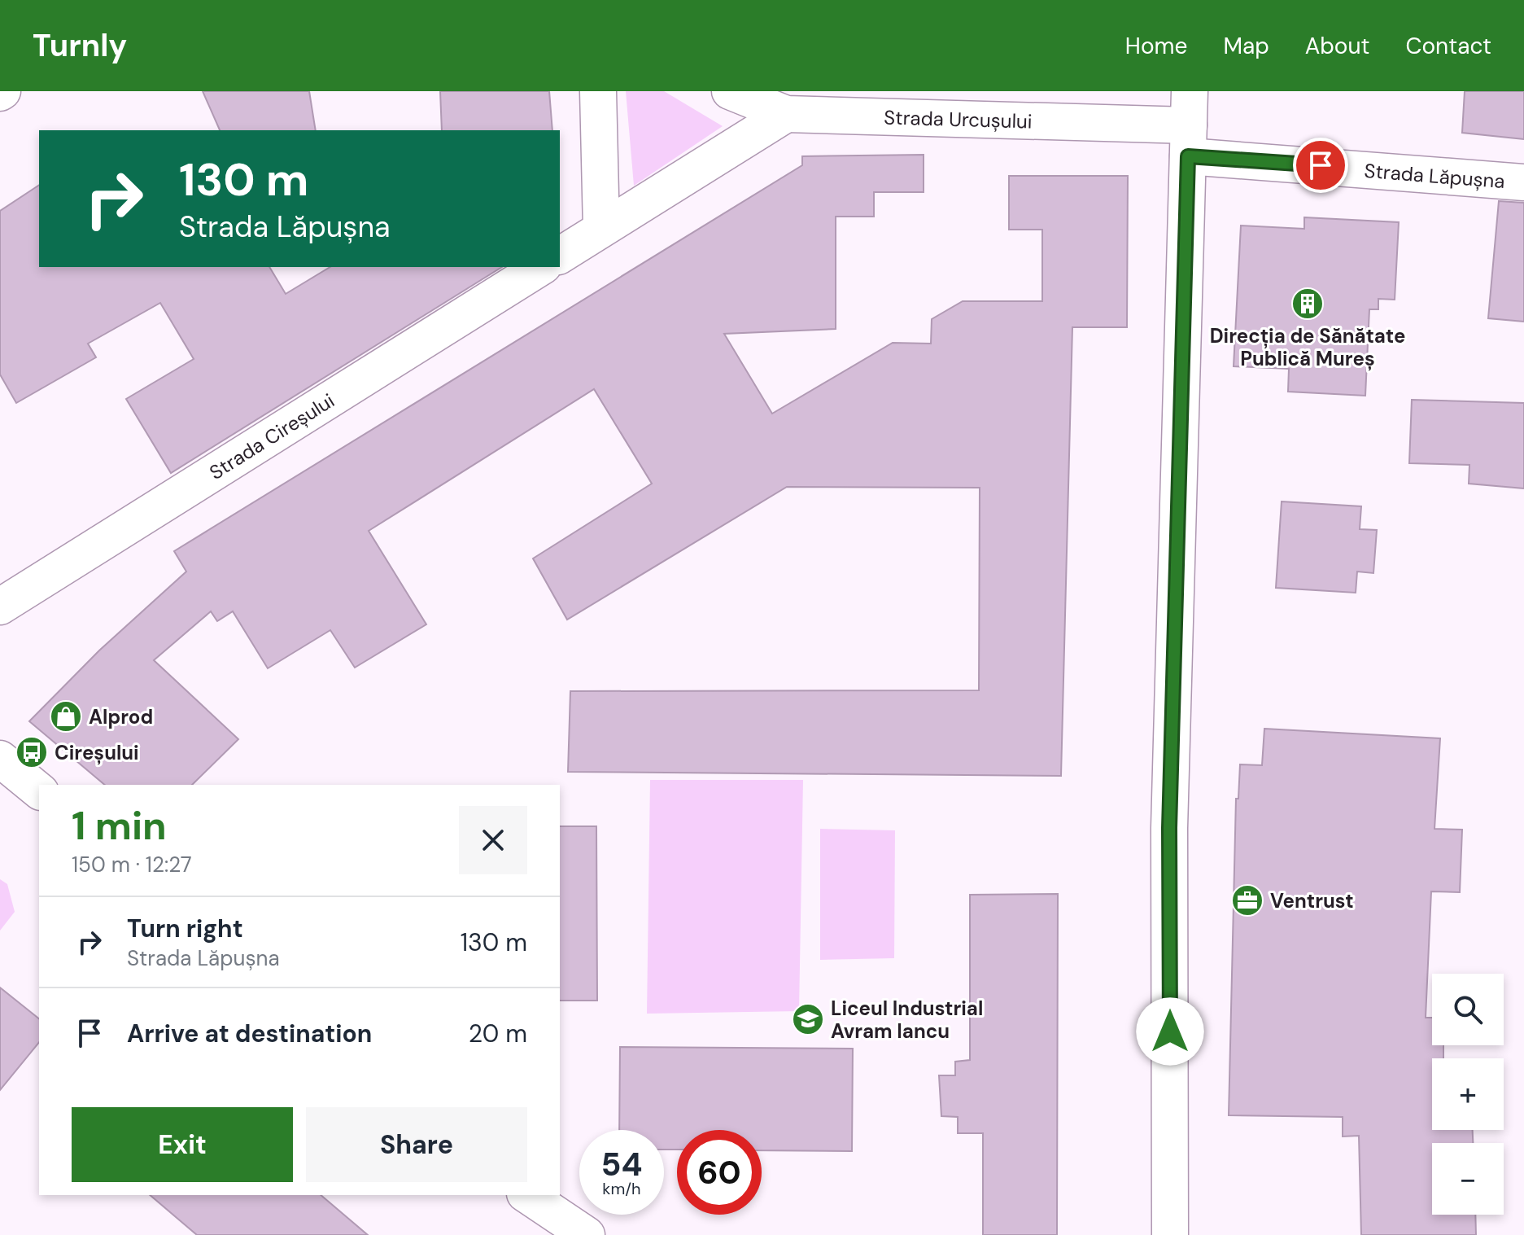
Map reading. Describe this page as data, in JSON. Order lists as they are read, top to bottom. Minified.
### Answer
{"streets":{"street":["Strada Urcușului","Strada Lăpușna","Strada Cireșului"]},"crossings":[["Strada Urcușului","Strada Lăpușna"]],"places":{"building":["Direcția de Sănătate Publică Mureș"],"shop":["Alprod"],"bus stop":["Cireșului"],"office":["Ventrust"],"school or university":["Liceul Industrial Avram Iancu"]},"page":{"header":"Turnly","nav":["Home","Map","About","Contact"],"turn":["130 m","Strada Lăpușna"],"heading":["1 min","150 m · 12:27"],"list":[{"name":"Turn right","note":"Strada Lăpușna","value":"130 m"},{"name":"Arrive at destination","value":"20 m"}],"map_buttons":["+","−"],"buttons":["Exit","Share"],"speed":"54 km/h","limit":"60"}}
